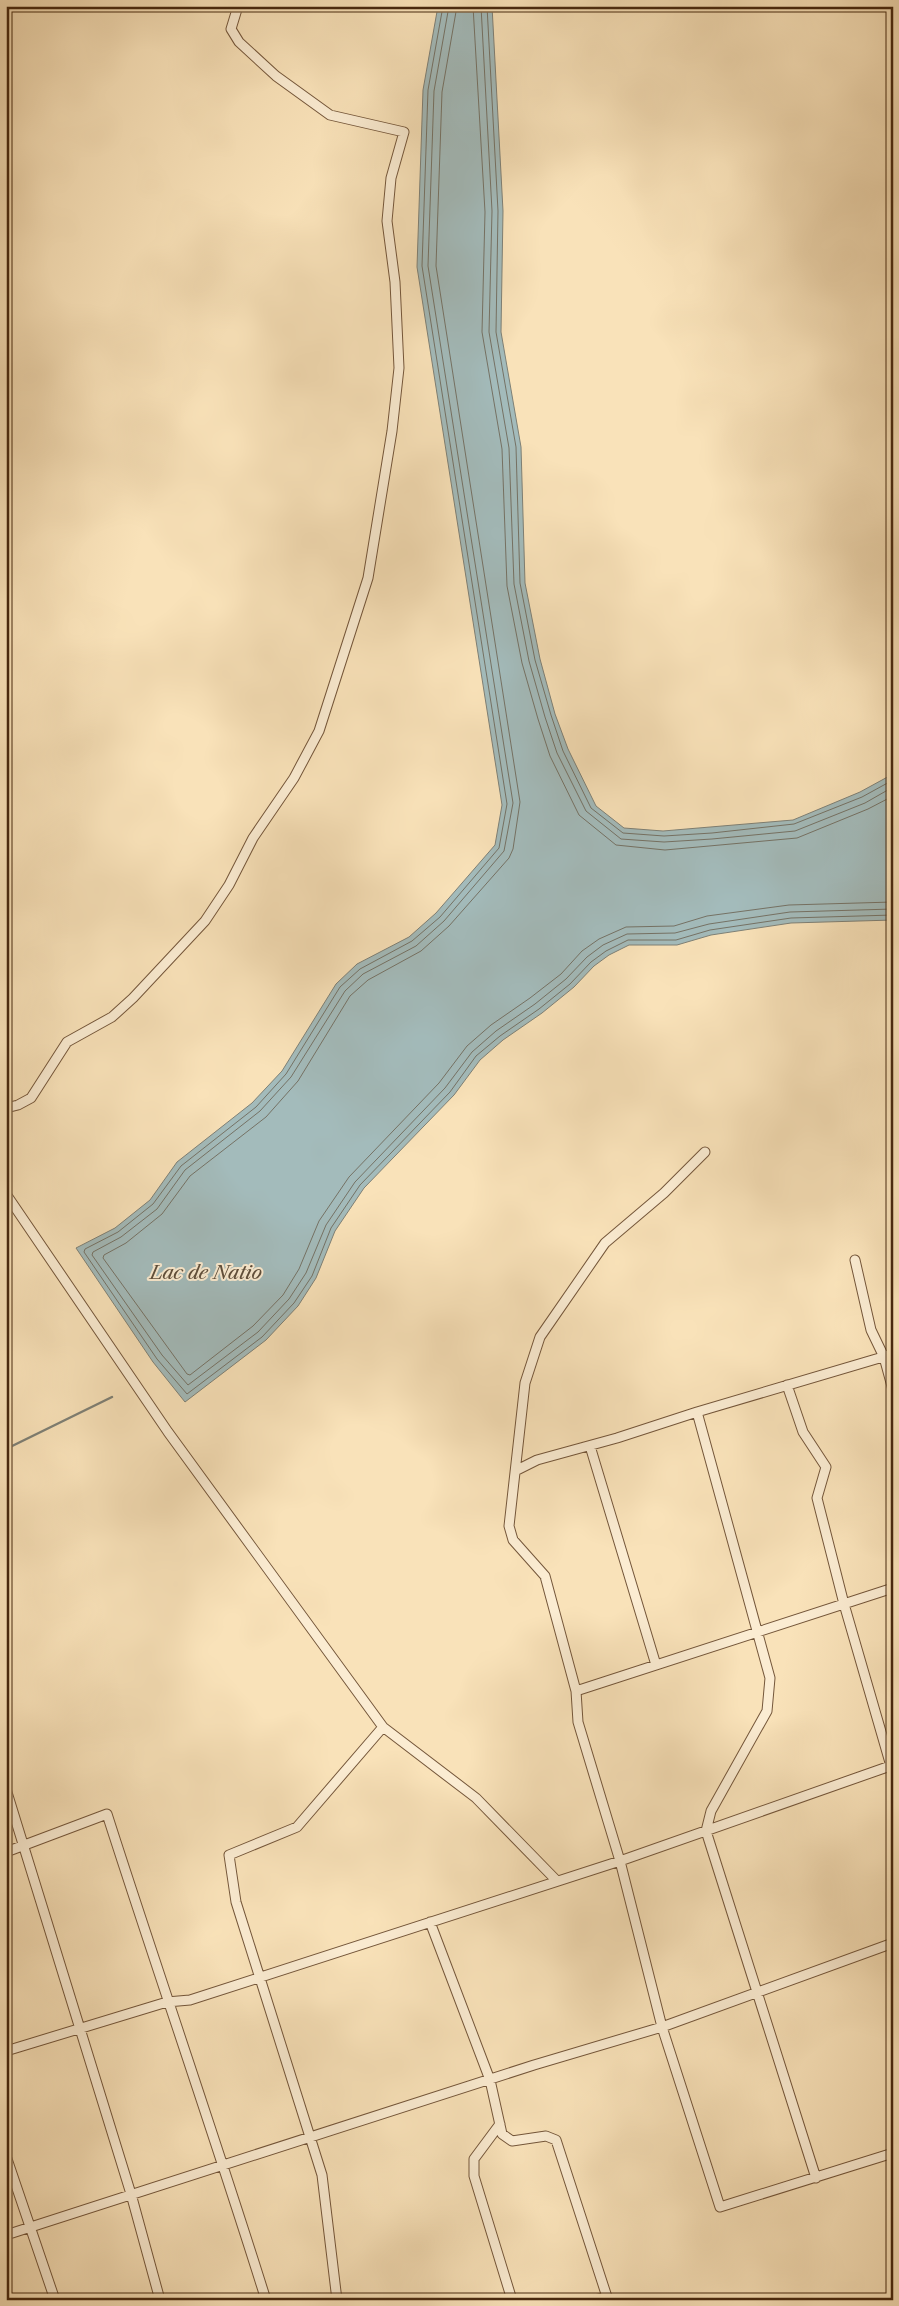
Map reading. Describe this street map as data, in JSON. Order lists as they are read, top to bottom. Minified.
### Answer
{"water":["Lac de Natio"]}
